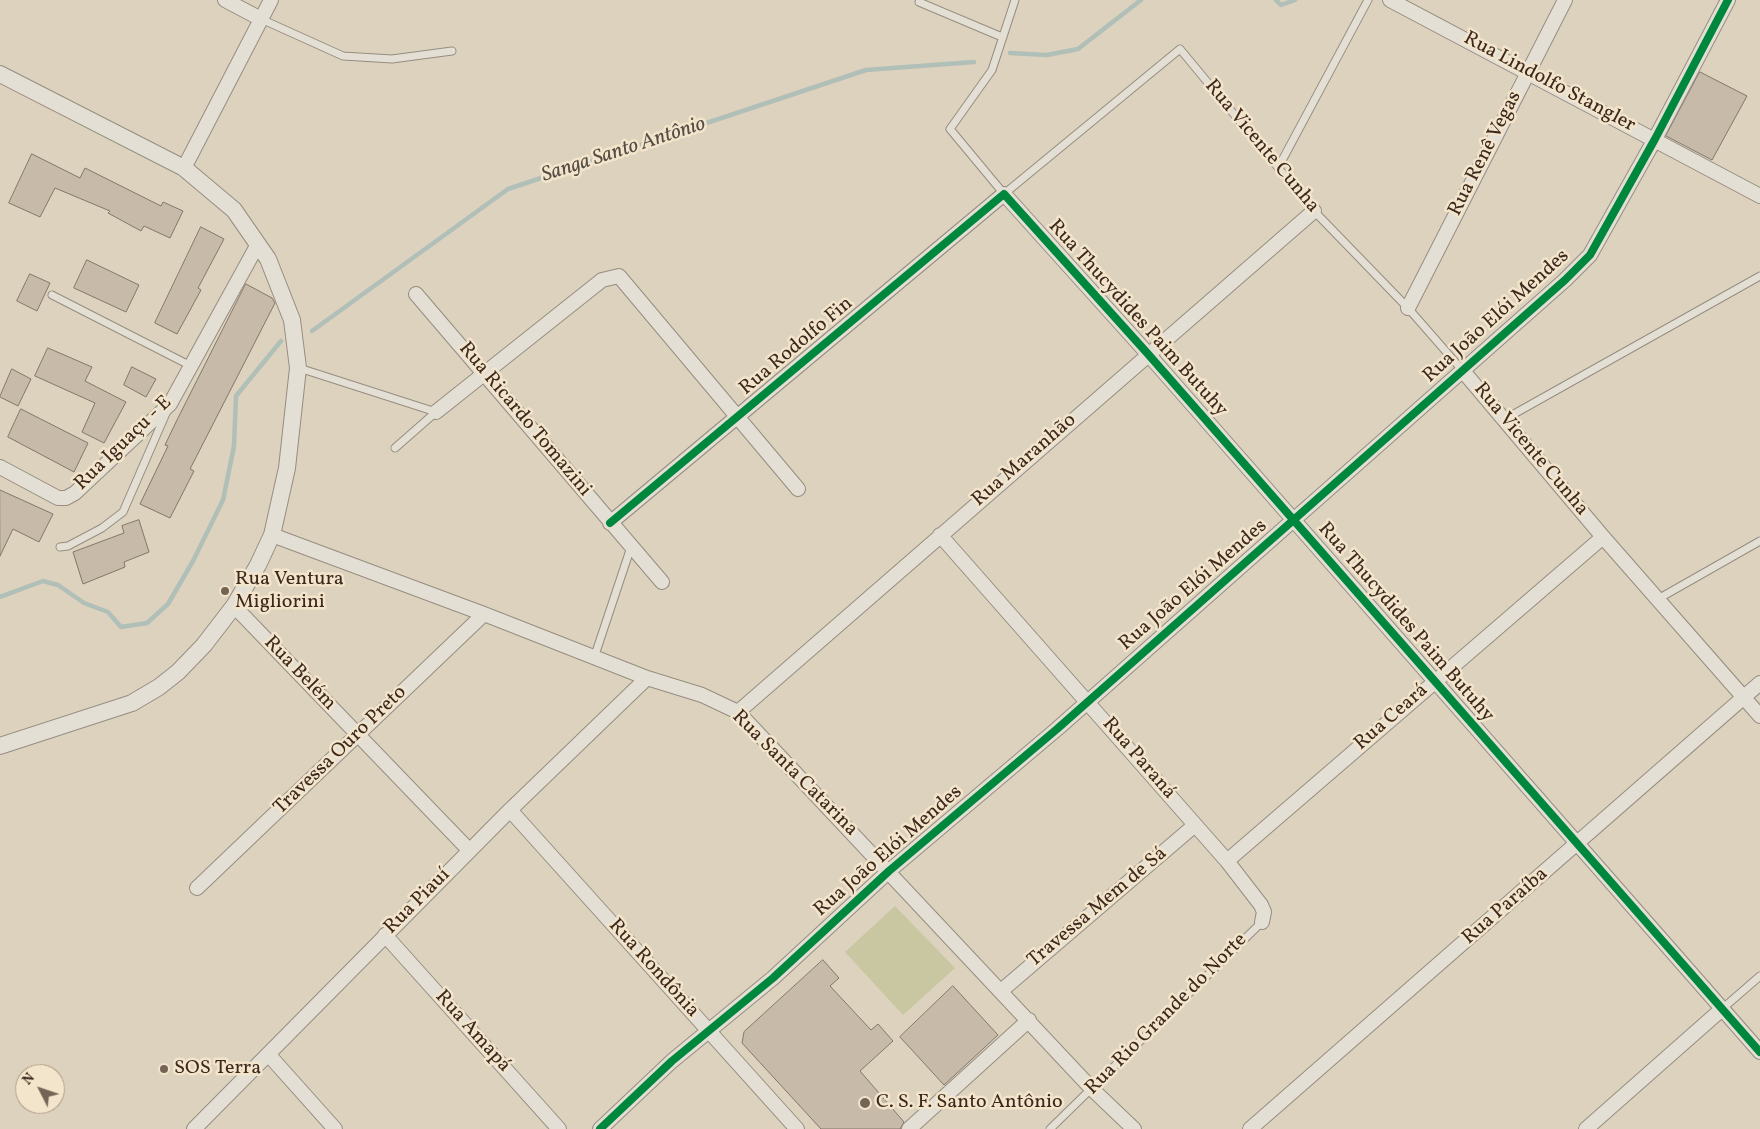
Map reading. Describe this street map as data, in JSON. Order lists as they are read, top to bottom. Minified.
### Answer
{"streets":{"street":["Rua Lindolfo Stangler","Rua Vicente Cunha","Rua Renê Vegas","Rua João Elói Mendes","Rua Thucydides Paim Butuhy","Rua Rodolfo Fin","Rua Ricardo Tomazini","Rua Iguaçu - E","Rua Maranhão","Rua Belém","Rua Ceará","Travessa Ouro Preto","Rua Paraná","Rua Santa Catarina","Rua Piauí","Rua Paraíba","Travessa Mem de Sá","Rua Rondônia","Rua Amapá"],"lane":["Rua Rio Grande do Norte"]},"crossings":[["Rua Lindolfo Stangler","Rua Renê Vegas"],["Rua Lindolfo Stangler","Rua João Elói Mendes"],["Rua Vicente Cunha","Rua Renê Vegas"],["Rua Vicente Cunha","Rua João Elói Mendes"],["Rua Vicente Cunha","Rua Rodolfo Fin"],["Rua Vicente Cunha","Rua Maranhão"],["Rua Vicente Cunha","Rua Ceará"],["Rua Vicente Cunha","Rua Paraíba"],["Rua João Elói Mendes","Rua Thucydides Paim Butuhy"],["Rua João Elói Mendes","Rua Paraná"],["Rua João Elói Mendes","Rua Santa Catarina"],["Rua João Elói Mendes","Rua Rondônia"],["Rua Thucydides Paim Butuhy","Rua Rodolfo Fin"],["Rua Thucydides Paim Butuhy","Rua Maranhão"],["Rua Thucydides Paim Butuhy","Rua Ceará"],["Rua Thucydides Paim Butuhy","Rua Paraíba"],["Rua Rodolfo Fin","Rua Ricardo Tomazini"],["Rua Maranhão","Rua Paraná"],["Rua Maranhão","Rua Santa Catarina"],["Rua Belém","Travessa Ouro Preto"],["Rua Belém","Rua Piauí"],["Rua Ceará","Rua Paraná"],["Travessa Ouro Preto","Rua Santa Catarina"],["Rua Paraná","Travessa Mem de Sá"],["Rua Paraná","Rua Rio Grande do Norte"],["Rua Santa Catarina","Rua Piauí"],["Rua Santa Catarina","Travessa Mem de Sá"],["Rua Santa Catarina","Rua Rio Grande do Norte"],["Rua Piauí","Rua Rondônia"],["Rua Piauí","Rua Amapá"]],"water":["Sanga Santo Antônio"],"places":["Rua Ventura Migliorini","SOS Terra","C. S. F. Santo Antônio"],"north":"top left"}
